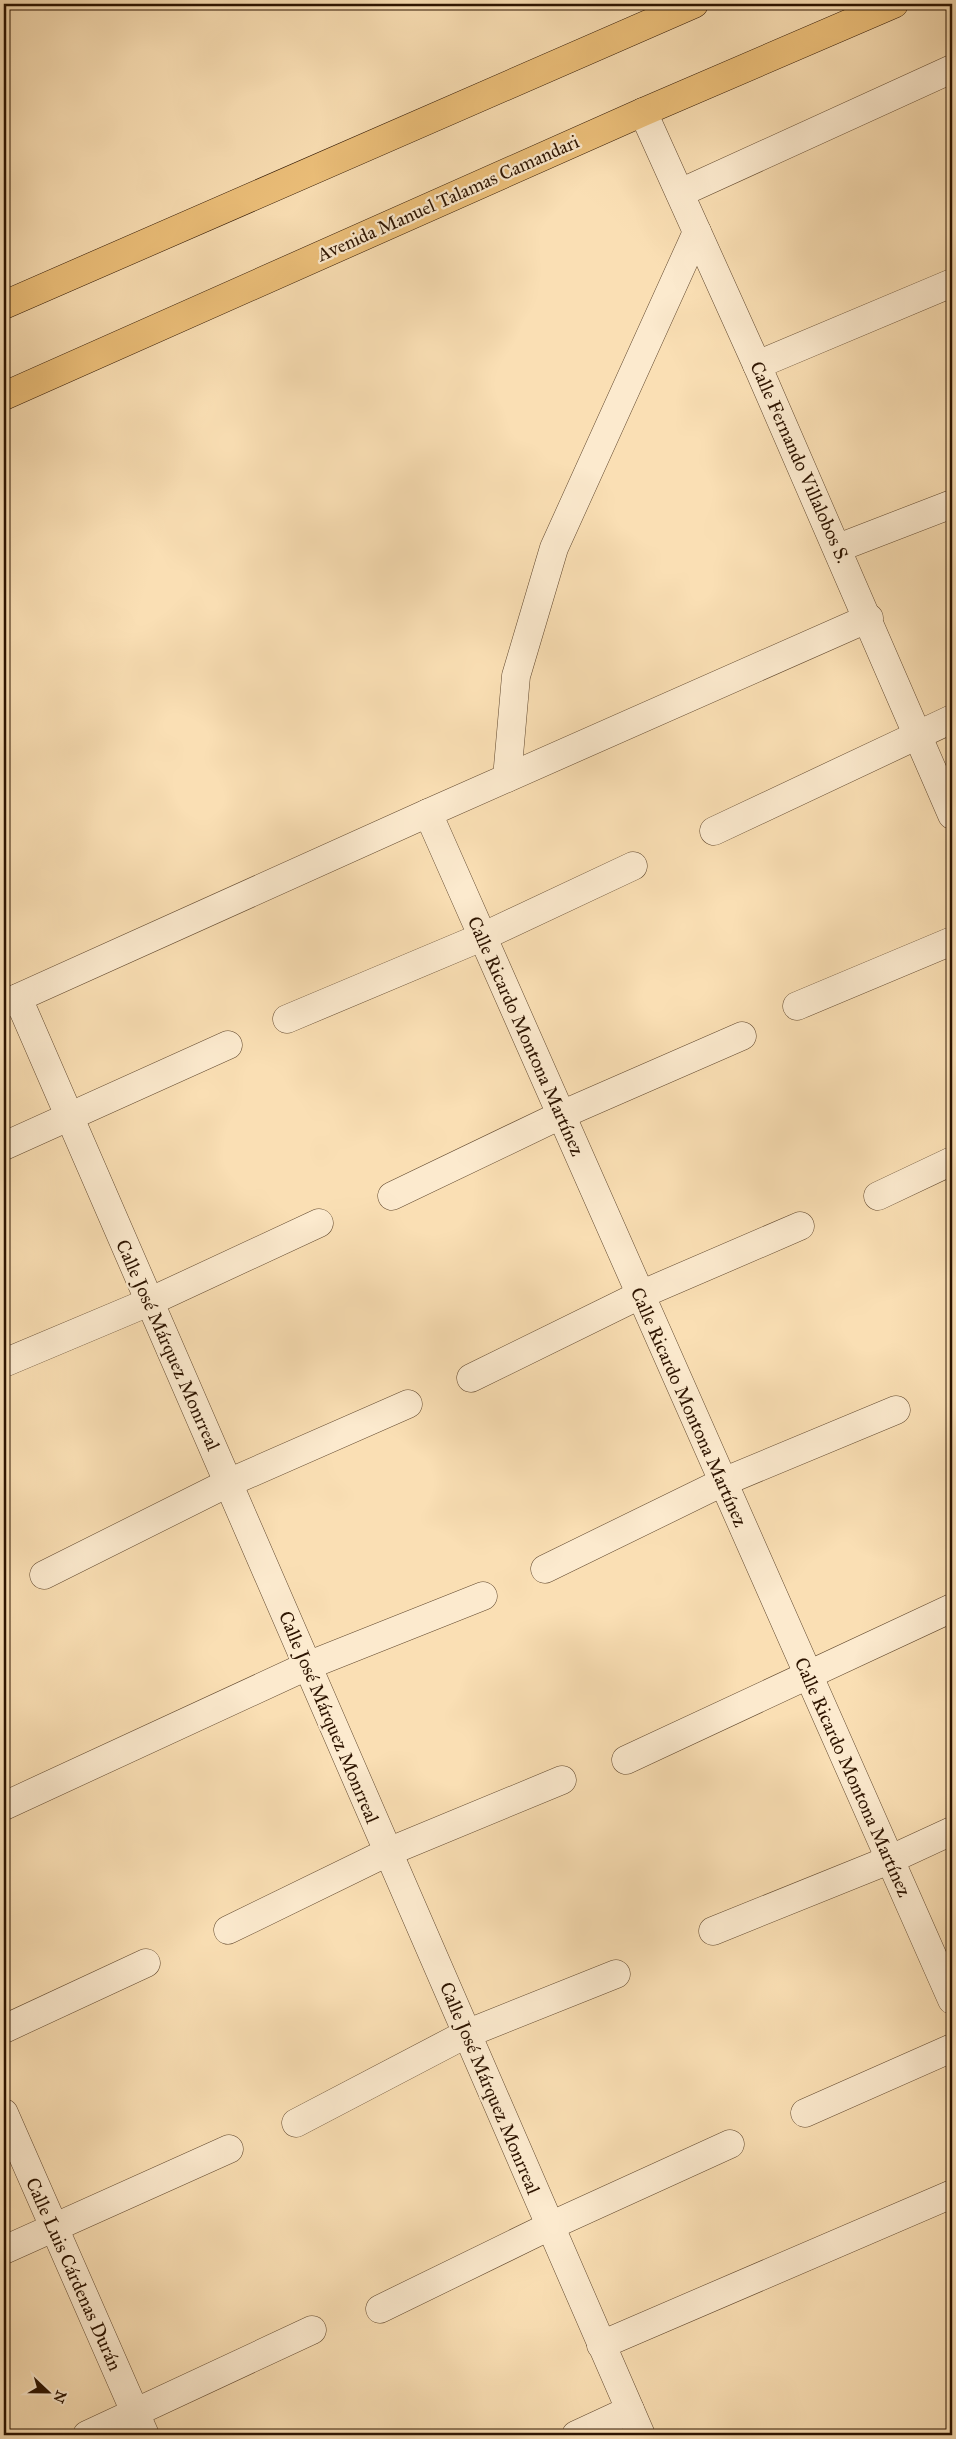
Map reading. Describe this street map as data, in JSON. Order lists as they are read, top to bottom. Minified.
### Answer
{"streets":{"main road":["Avenida Manuel Talamas Camandari"],"street":["Calle Fernando Villalobos S.","Calle Ricardo Montona Martínez","Calle José Márquez Monrreal","Calle Luis Cárdenas Durán"]},"crossings":[["Avenida Manuel Talamas Camandari","Calle Fernando Villalobos S."]],"north":"right"}
